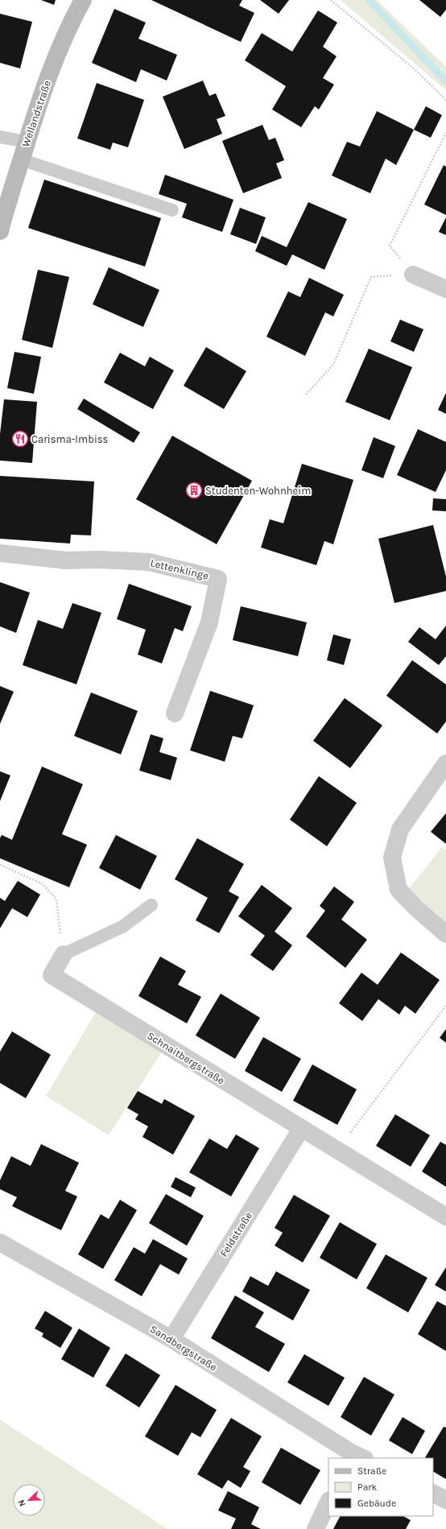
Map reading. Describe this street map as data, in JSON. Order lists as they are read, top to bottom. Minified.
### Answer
{"streets":{"main road":["Wellandstraße"],"street":["Lettenklinge","Schnaitbergstraße","Feldstraße","Sandbergstraße"]},"crossings":[["Schnaitbergstraße","Feldstraße"],["Feldstraße","Sandbergstraße"]],"places":{"restaurant":["Carisma-Imbiss"],"building":["Studenten-Wohnheim"]},"legend":["Straße","Park","Gebäude"],"north":"bottom left"}
